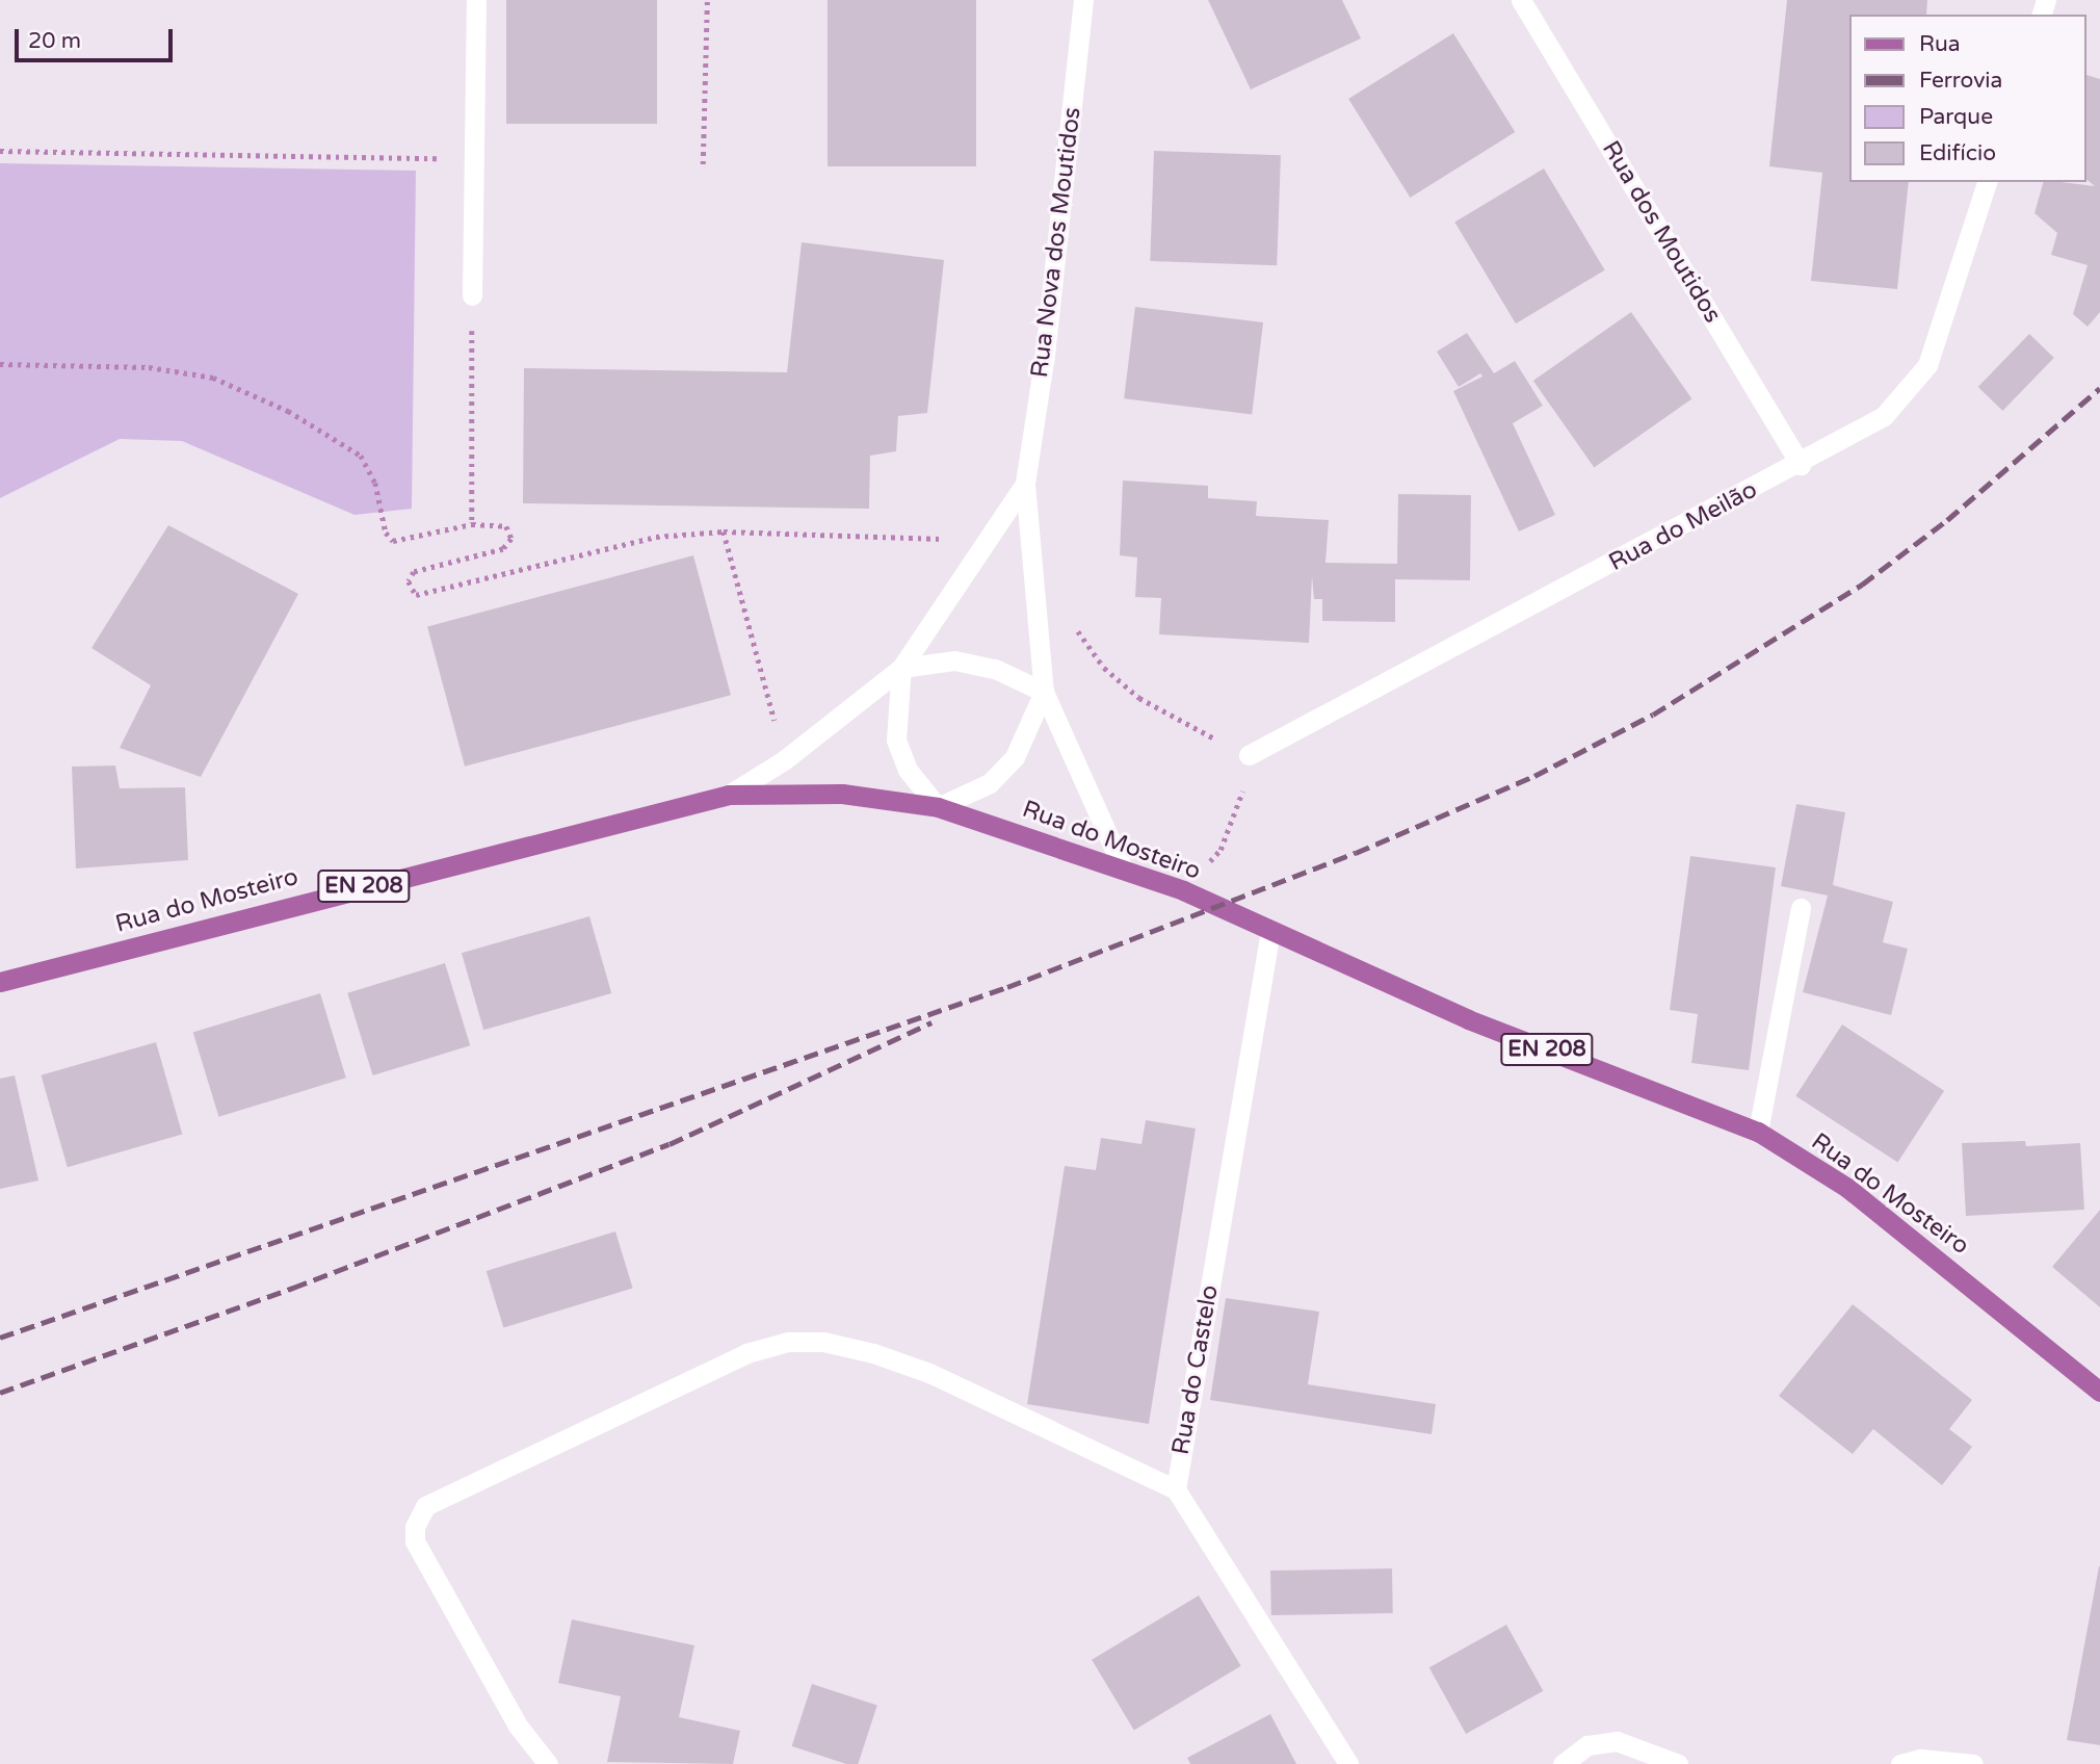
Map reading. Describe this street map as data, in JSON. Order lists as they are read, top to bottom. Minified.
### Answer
{"streets":{"main road":["Rua do Mosteiro","EN 208"],"street":["Rua dos Moutidos","Rua Nova dos Moutidos","Rua do Meilão","Rua do Castelo"]},"crossings":[["Rua dos Moutidos","Rua do Meilão"],["Rua Nova dos Moutidos","Rua do Mosteiro"],["Rua do Mosteiro","Rua do Castelo"]],"legend":["Rua","Ferrovia","Parque","Edifício"],"scale_bar":"20 m"}
